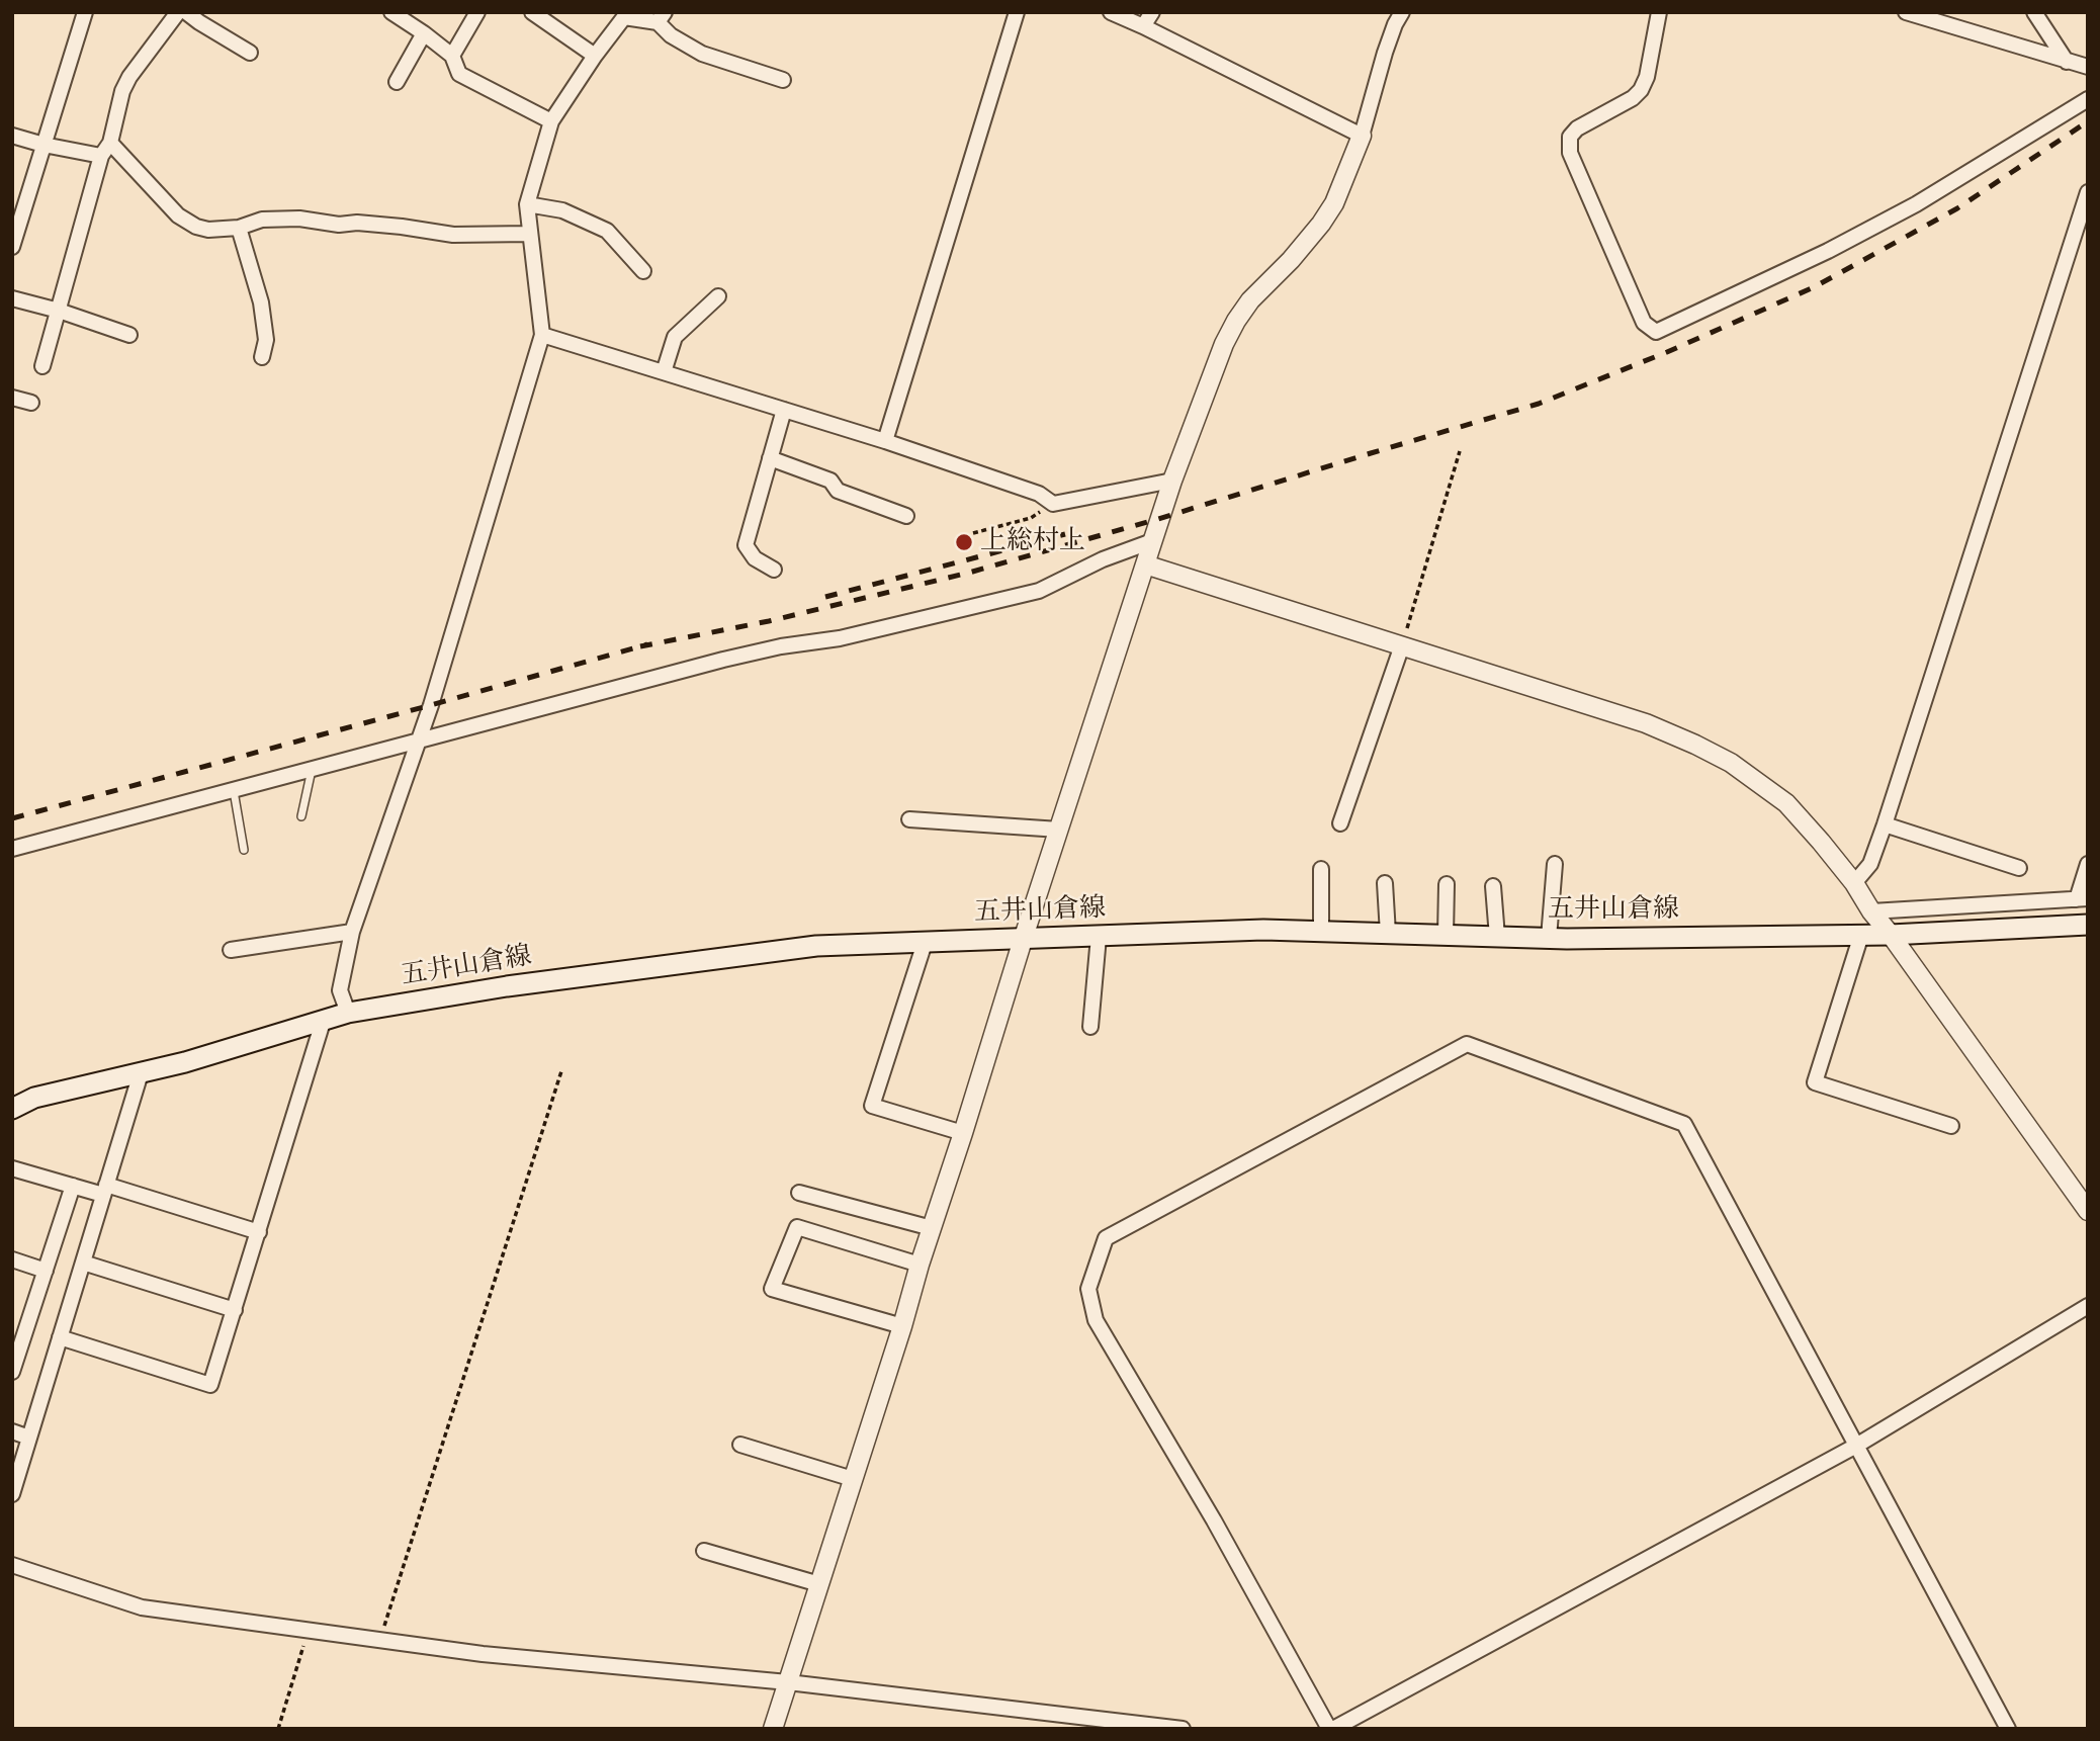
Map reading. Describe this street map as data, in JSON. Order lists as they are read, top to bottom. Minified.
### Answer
{"streets":{"main road":["五井山倉線"]},"places":["上総村上"]}
